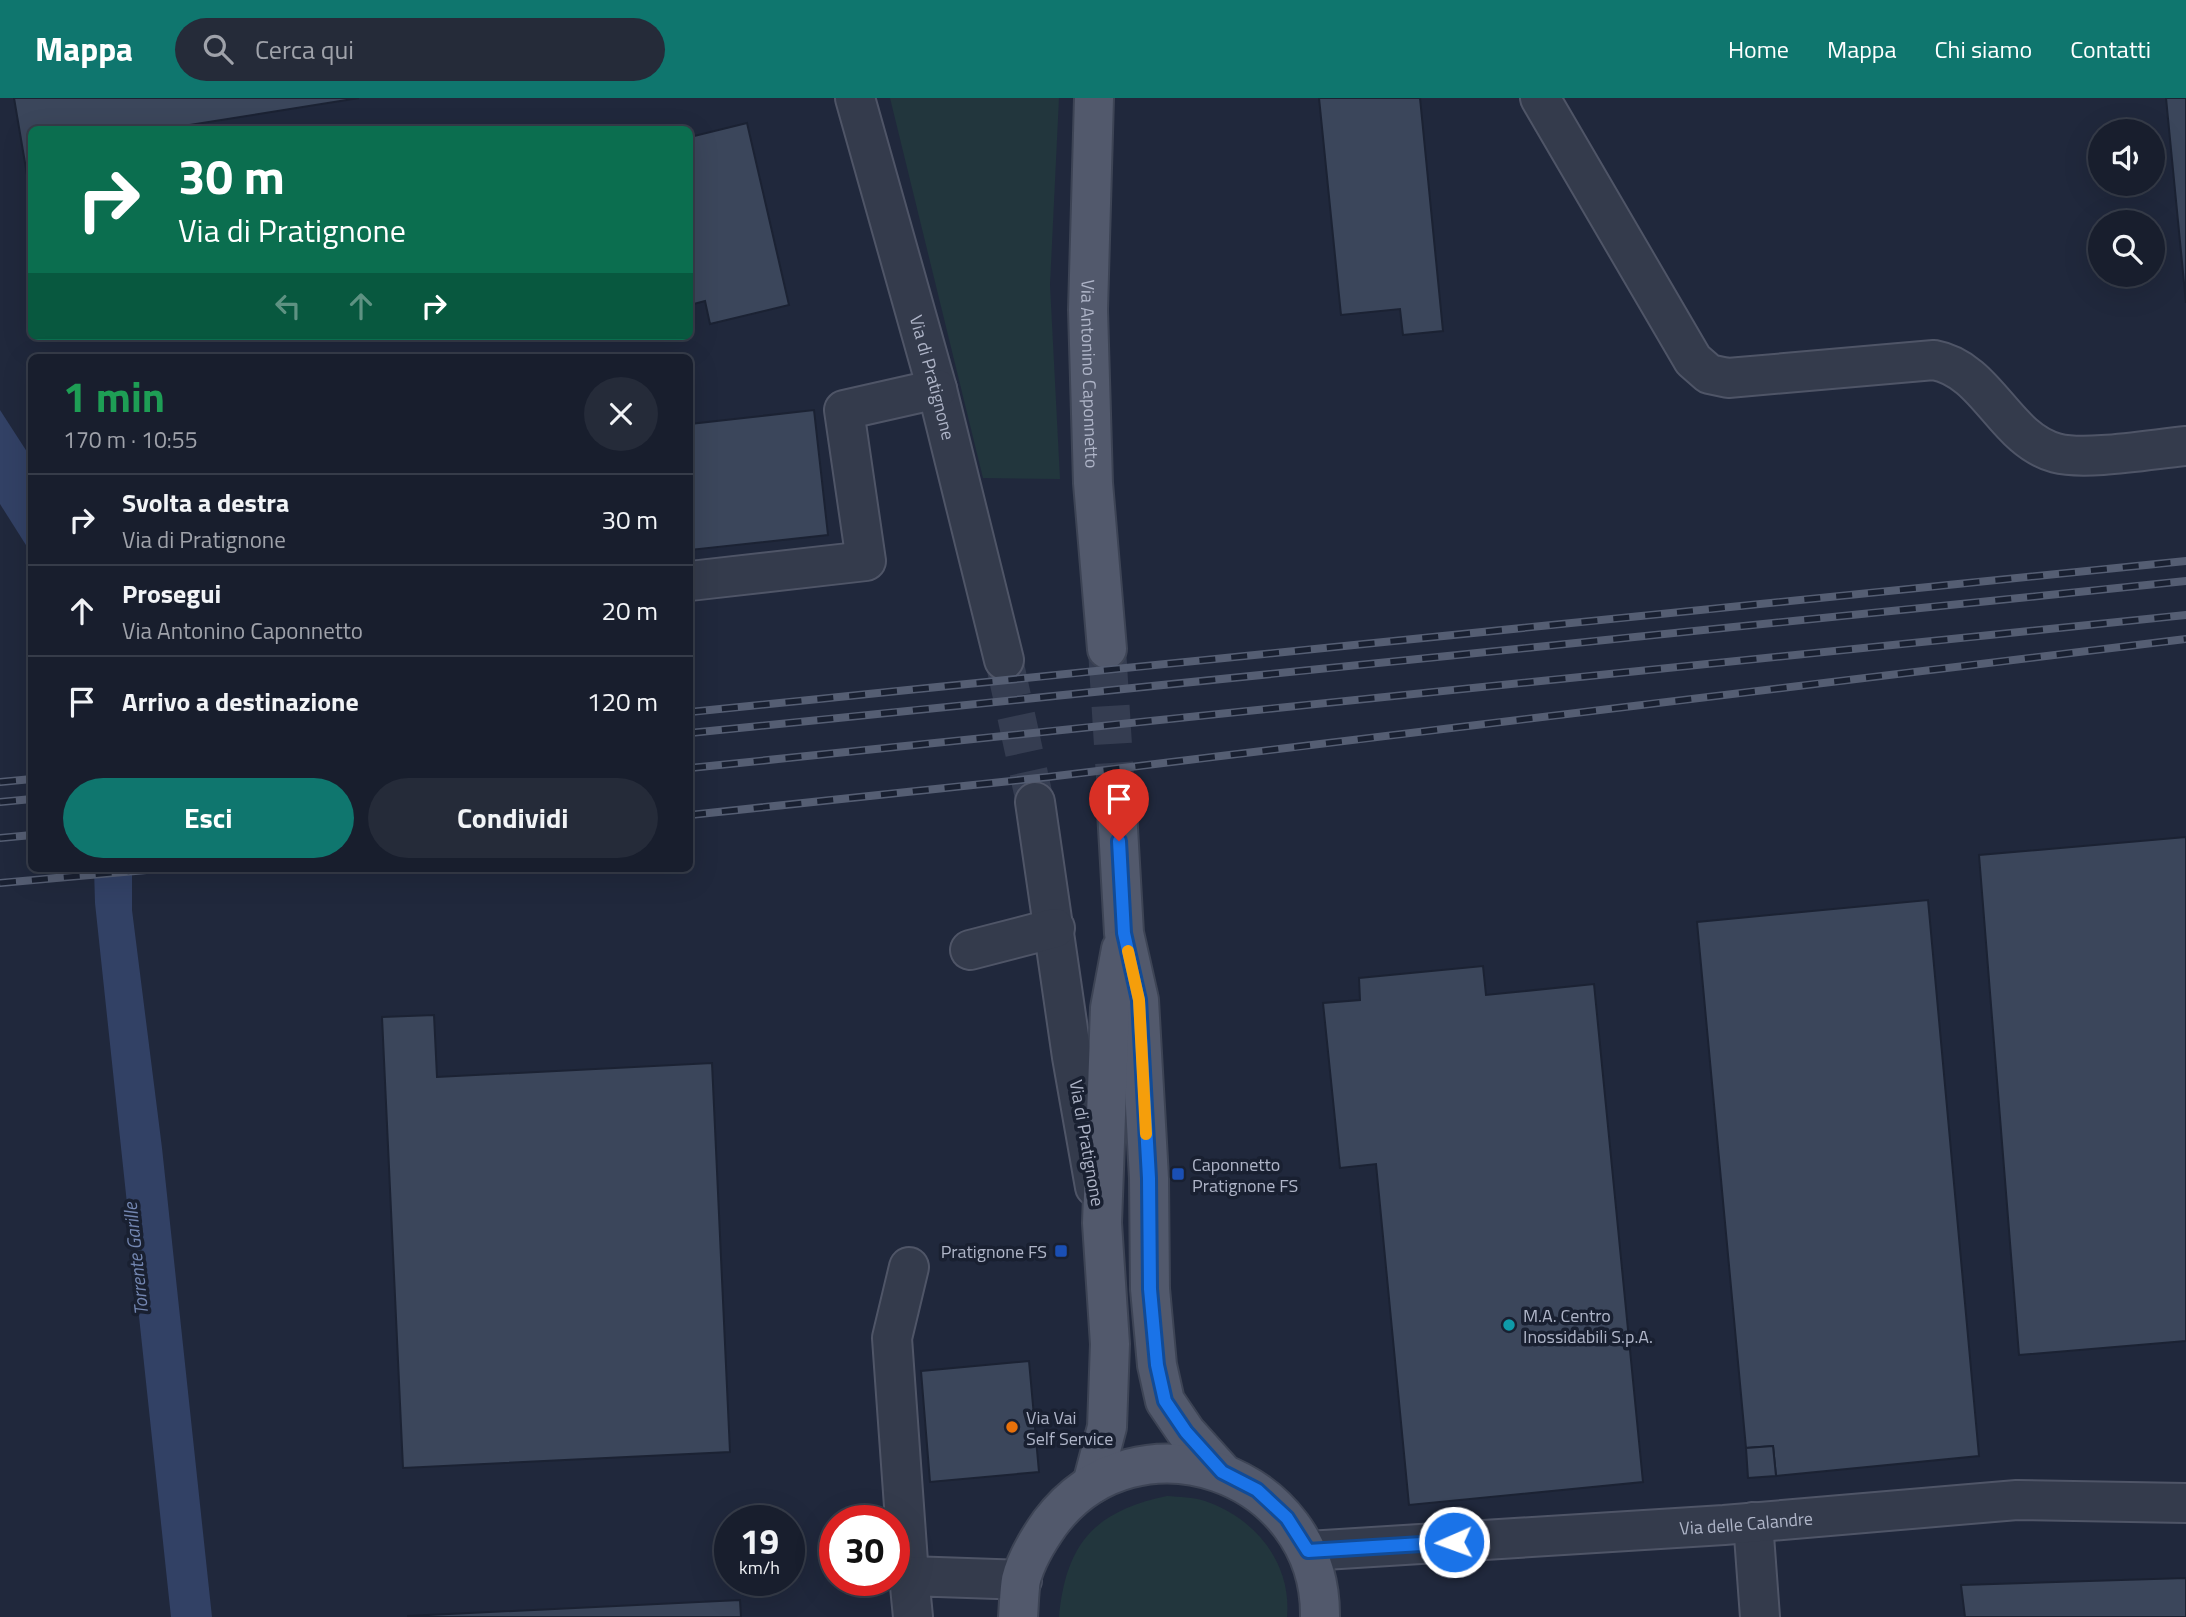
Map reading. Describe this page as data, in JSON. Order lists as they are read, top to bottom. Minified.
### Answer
{"streets":{"main road":["Via Antonino Caponnetto","Via di Pratignone"],"street":["Via delle Calandre"]},"water":["Torrente Garille"],"places":{"transit":["Caponnetto Pratignone FS","Pratignone FS"],"other":["M.A. Centro Inossidabili S.p.A.","Via Vai Self Service"]},"page":{"header":"Mappa","search":"Cerca qui","nav":["Home","Mappa","Chi siamo","Contatti"],"turn":["30 m","Via di Pratignone"],"heading":["1 min","170 m · 10:55"],"list":[{"name":"Svolta a destra","note":"Via di Pratignone","value":"30 m"},{"name":"Prosegui","note":"Via Antonino Caponnetto","value":"20 m"},{"name":"Arrivo a destinazione","value":"120 m"}],"buttons":["Esci","Condividi"],"speed":"19 km/h","limit":"30"}}
